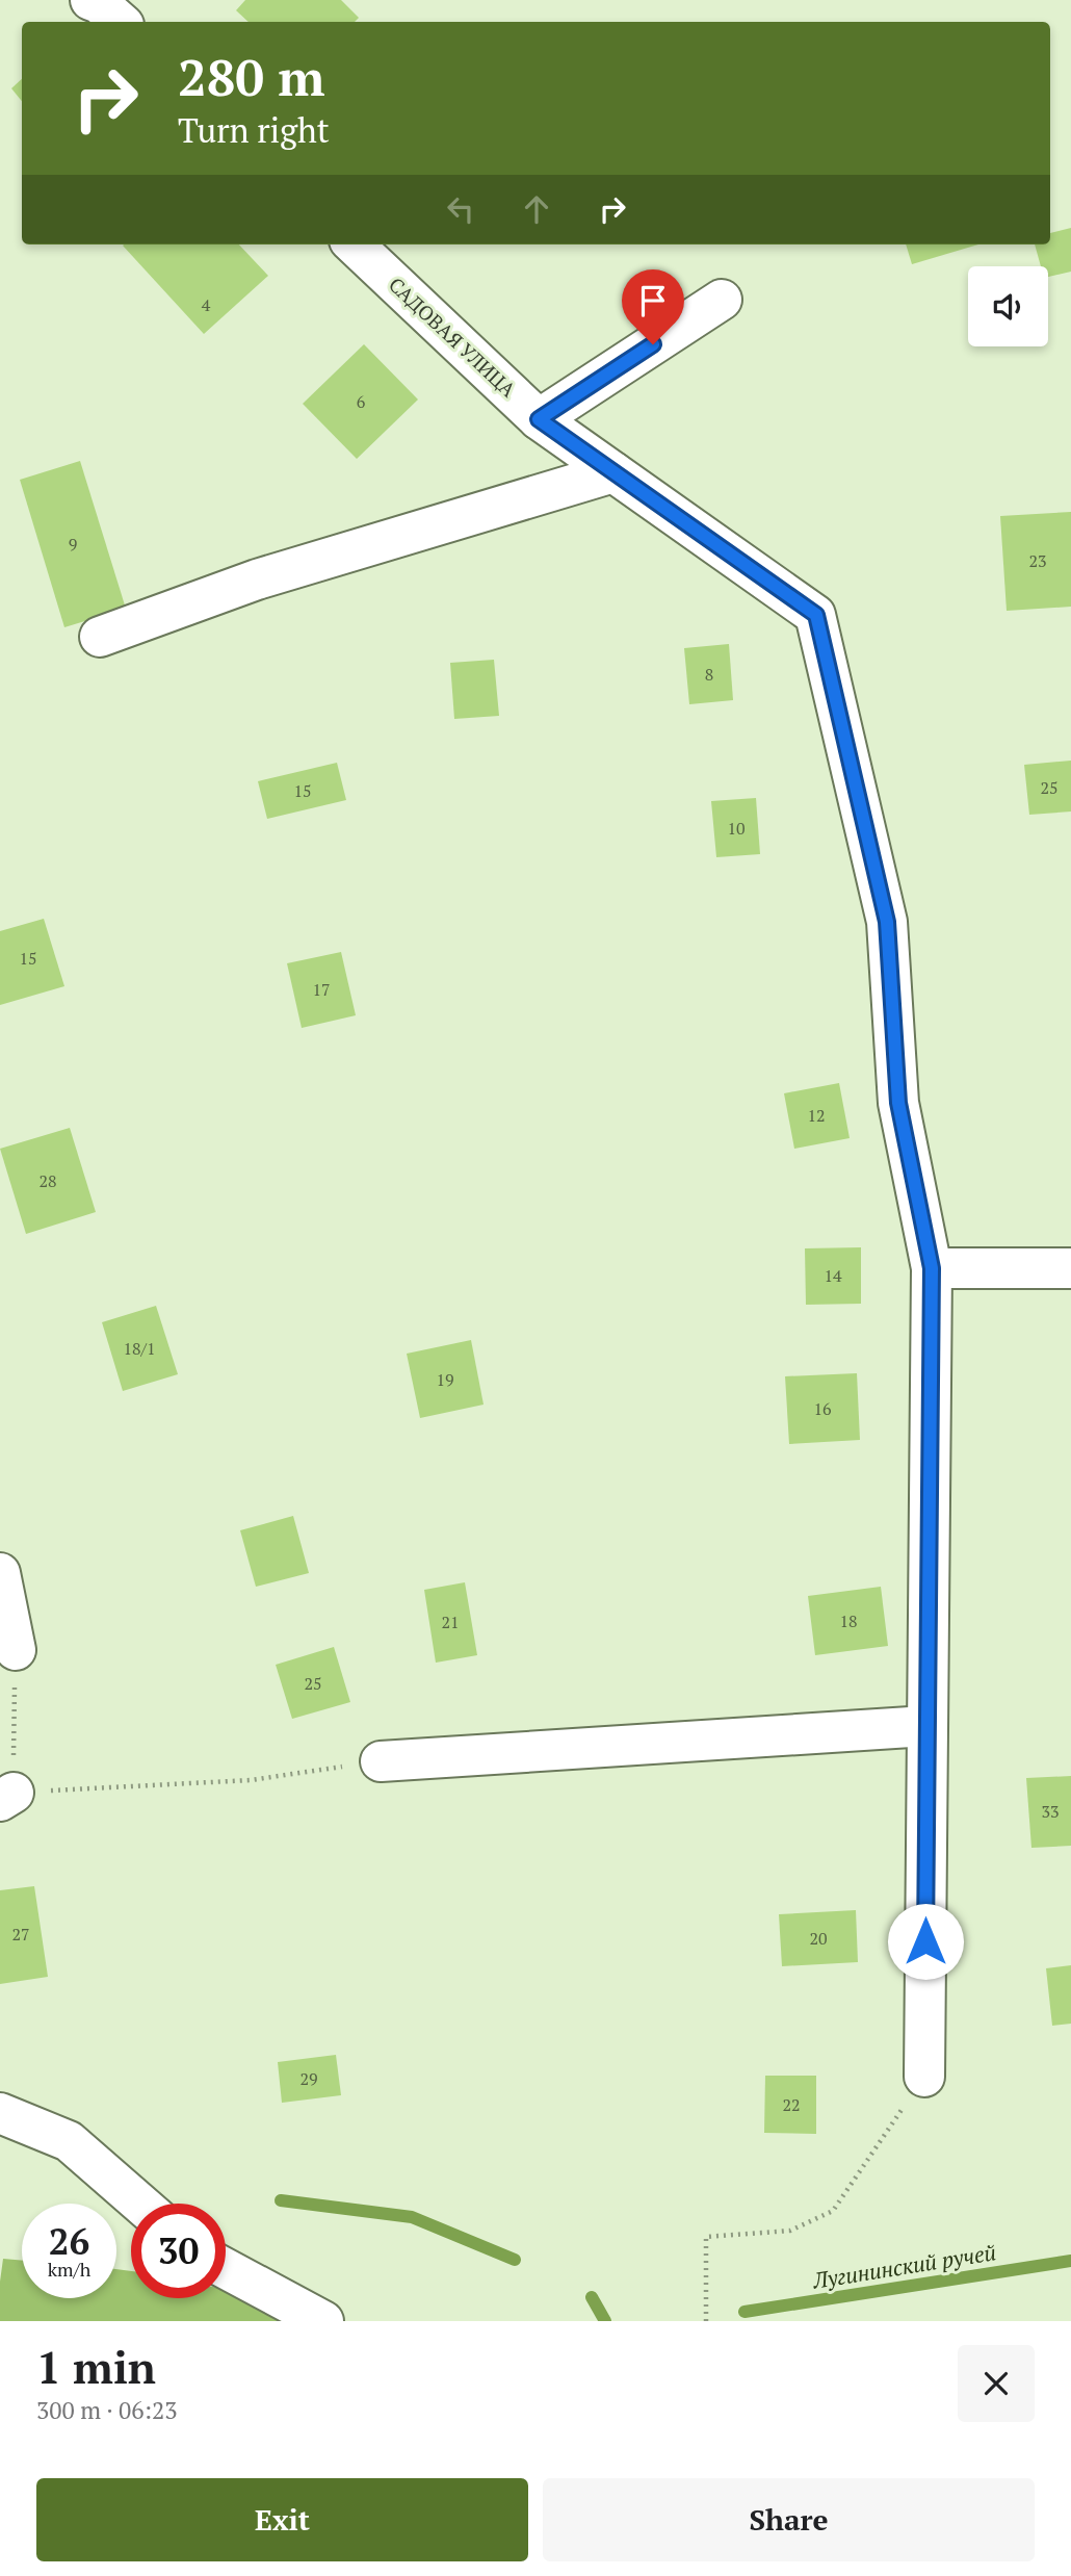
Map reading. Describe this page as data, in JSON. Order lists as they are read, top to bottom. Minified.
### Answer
{"streets":{"street":["САДОВАЯ УЛИЦА"]},"water":["Лугининский ручей"],"house_numbers":["4","6","9","23","8","25","15","10","15","17","12","28","14","18/1","19","16","18","21","25","33","27","20","29","22"],"page":{"turn":["280 m","Turn right"],"speed":"26 km/h","limit":"30","heading":["1 min","300 m · 06:23"],"buttons":["Exit","Share"]}}
